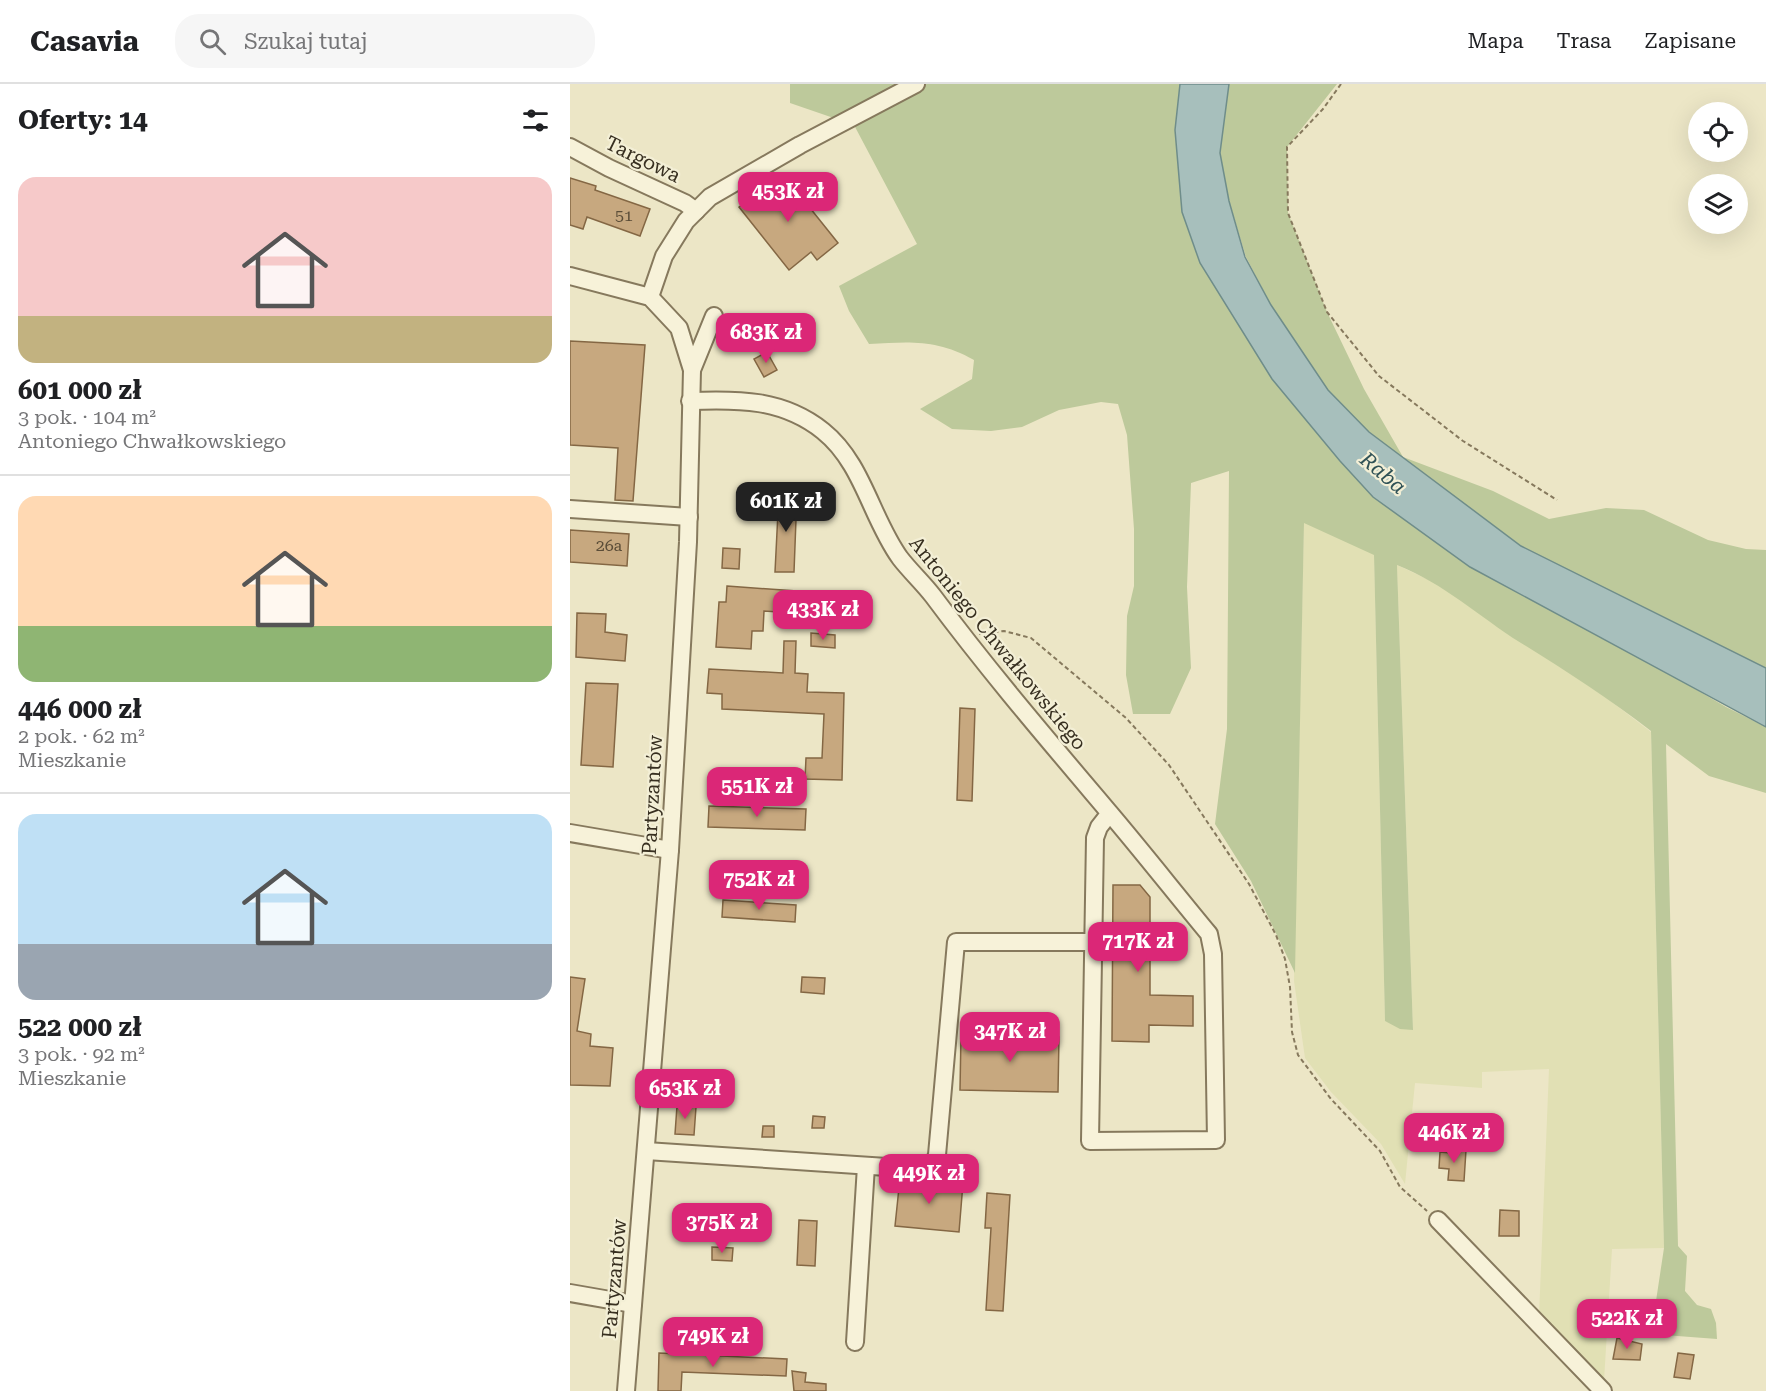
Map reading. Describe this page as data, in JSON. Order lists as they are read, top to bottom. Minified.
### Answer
{"streets":{"street":["Targowa","Antoniego Chwałkowskiego","Partyzantów"]},"crossings":[["Antoniego Chwałkowskiego","Partyzantów"]],"water":["Raba"],"house_numbers":["51","26a"],"page":{"header":"Casavia","search":"Szukaj tutaj","nav":["Mapa","Trasa","Zapisane"],"heading":"Oferty: 14","list":[{"name":"601 000 zł","note":"3 pok. · 104 m² · Antoniego Chwałkowskiego"},{"name":"446 000 zł","note":"2 pok. · 62 m² · Mieszkanie"},{"name":"522 000 zł","note":"3 pok. · 92 m² · Mieszkanie"}],"price":["453K zł","683K zł","601K zł","433K zł","551K zł","752K zł","717K zł","347K zł","653K zł","446K zł","449K zł","375K zł","522K zł","749K zł"]}}
